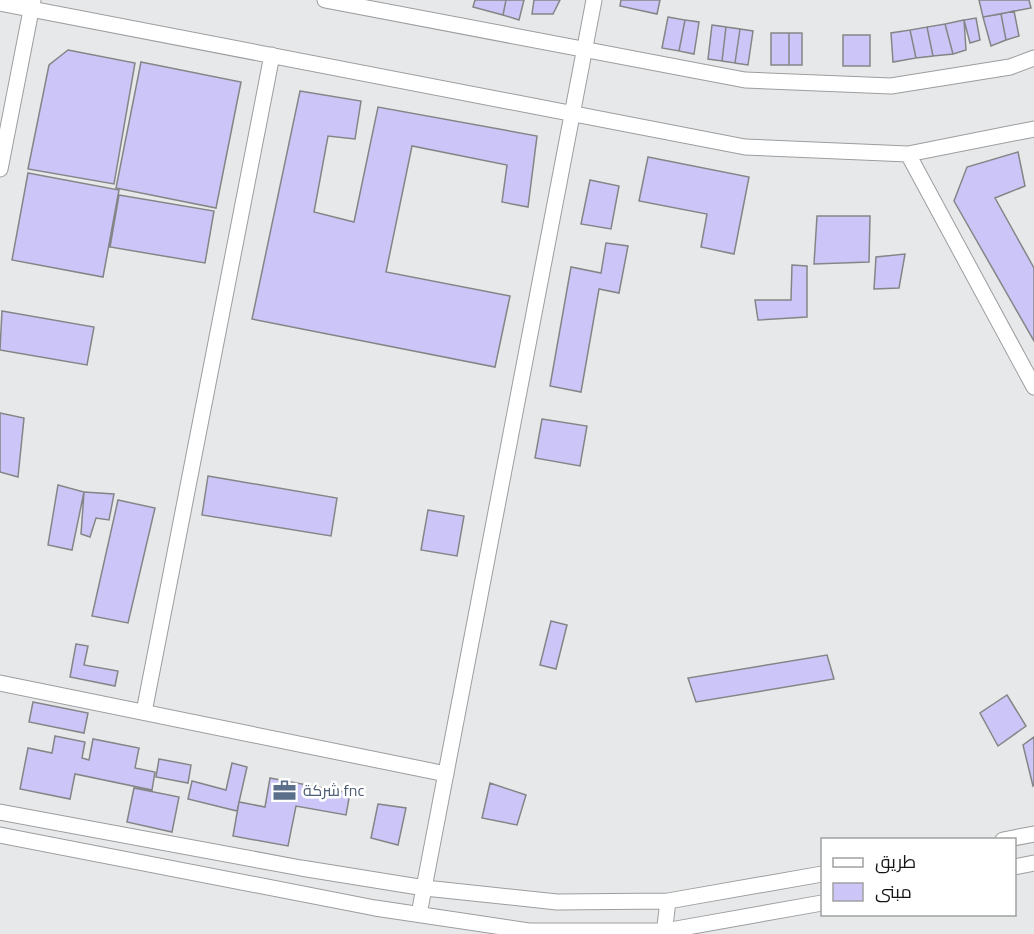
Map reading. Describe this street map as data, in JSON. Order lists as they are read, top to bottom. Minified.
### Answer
{"places":{"office":["شركة fnc"]},"legend":["طريق","مبنى"]}
